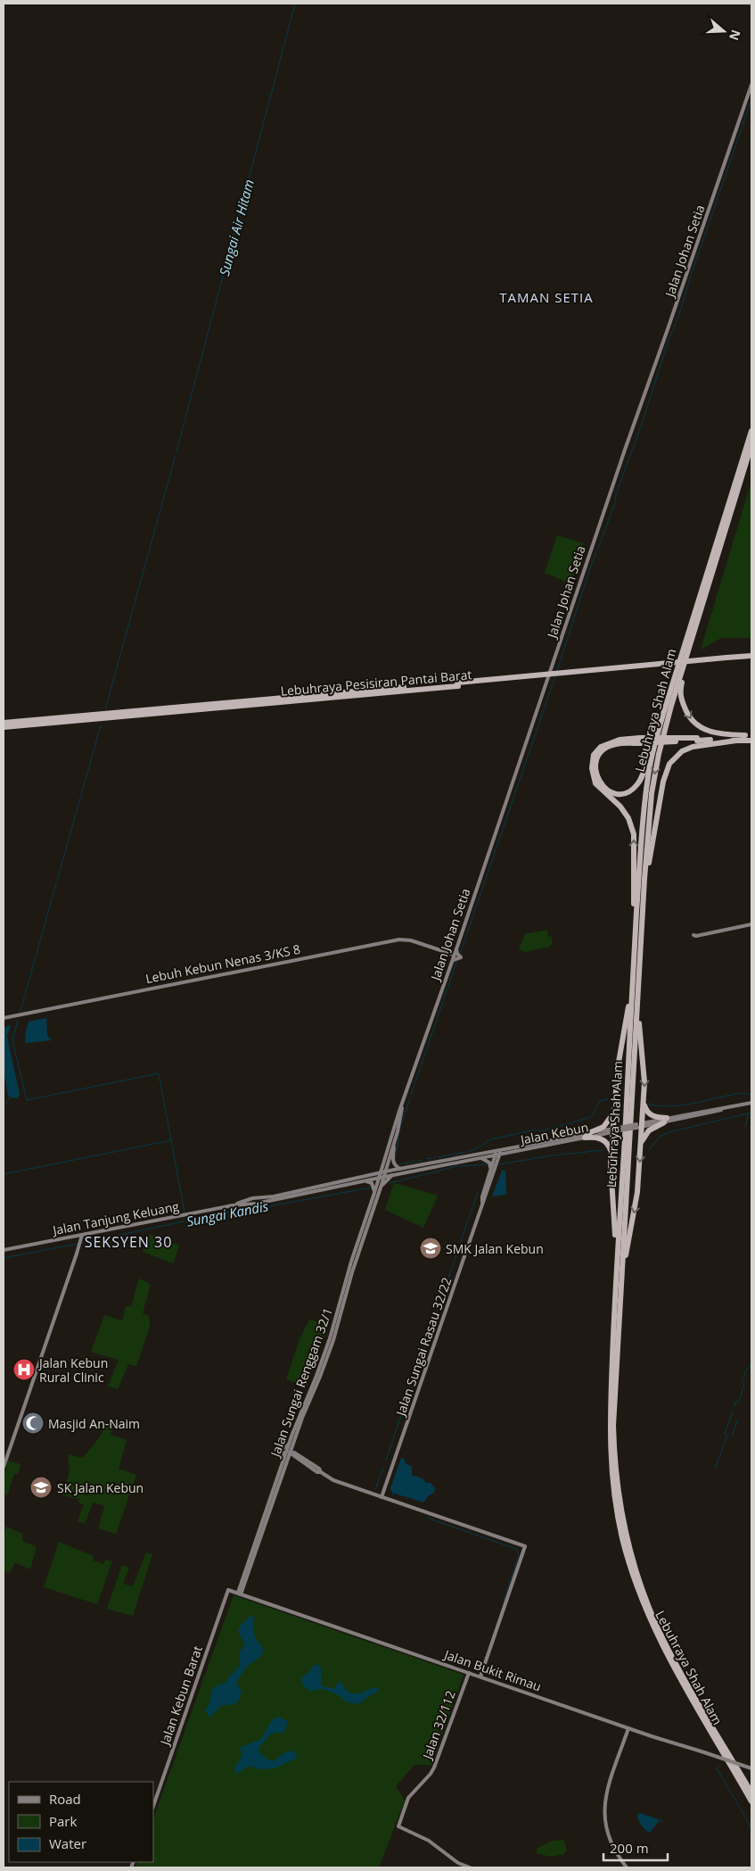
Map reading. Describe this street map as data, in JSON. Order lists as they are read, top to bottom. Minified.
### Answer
{"streets":{"highway":["Lebuhraya Pesisiran Pantai Barat","Lebuhraya Shah Alam"],"main road":["Jalan Johan Setia","Lebuh Kebun Nenas 3/KS 8","Jalan Kebun","Jalan Tanjung Keluang","Jalan Sungai Rasau 32/22","Jalan Sungai Renggam 32/1","Jalan Bukit Rimau","Jalan Kebun Barat","Jalan 32/112"]},"crossings":[["Jalan Johan Setia","Lebuh Kebun Nenas 3/KS 8"],["Jalan Johan Setia","Jalan Kebun"],["Jalan Johan Setia","Jalan Tanjung Keluang"],["Jalan Johan Setia","Jalan Sungai Renggam 32/1"],["Jalan Kebun","Jalan Tanjung Keluang"],["Jalan Kebun","Jalan Sungai Rasau 32/22"],["Jalan Kebun","Jalan Sungai Renggam 32/1"],["Jalan Tanjung Keluang","Jalan Sungai Renggam 32/1"],["Jalan Sungai Rasau 32/22","Jalan Sungai Renggam 32/1"],["Jalan Sungai Renggam 32/1","Jalan Bukit Rimau"],["Jalan Bukit Rimau","Jalan Kebun Barat"],["Jalan Bukit Rimau","Jalan 32/112"]],"districts":["TAMAN SETIA","SEKSYEN 30"],"water":["Sungai Air Hitam","Sungai Kandis"],"places":{"school or university":["SMK Jalan Kebun","SK Jalan Kebun"],"hospital":["Jalan Kebun Rural Clinic"],"mosque":["Masjid An-Naim"]},"legend":["Road","Park","Water"],"scale_bar":"200 m","north":"right"}
